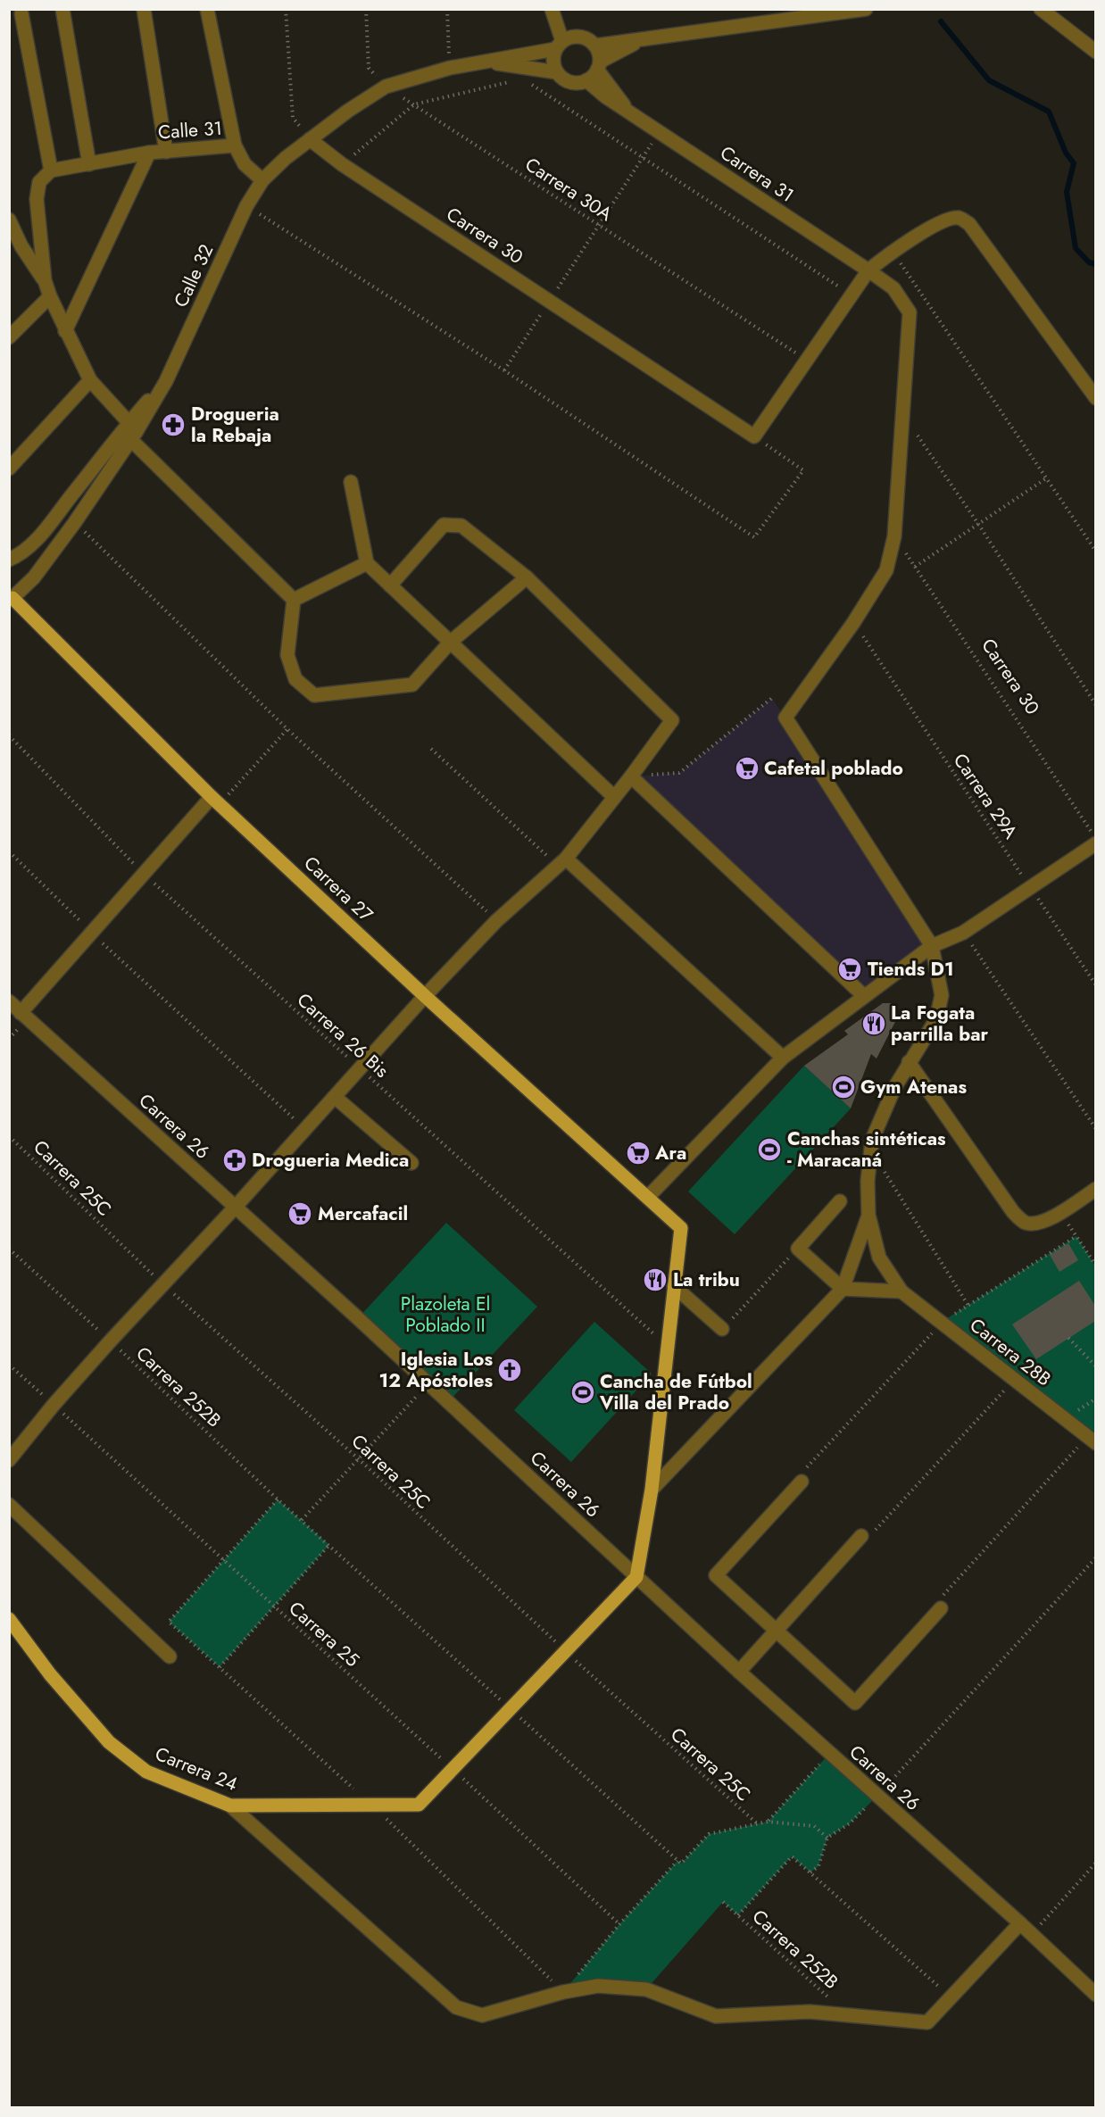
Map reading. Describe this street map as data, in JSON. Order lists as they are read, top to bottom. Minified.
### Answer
{"streets":{"main road":["Carrera 27","Carrera 24"],"street":["Calle 31","Carrera 31","Carrera 30","Calle 32","Carrera 26","Carrera 28B"],"path":["Carrera 30A","Carrera 29A","Carrera 26 Bis","Carrera 25C","Carrera 252B","Carrera 25"]},"crossings":[["Carrera 31","Carrera 30"],["Carrera 31","Calle 32"],["Carrera 31","Carrera 29A"],["Carrera 30A","Calle 32"],["Carrera 30","Calle 32"],["Calle 32","Carrera 27"],["Carrera 26","Carrera 24"],["Carrera 25C","Carrera 24"],["Carrera 252B","Carrera 25"],["Carrera 25","Carrera 24"]],"parks":["Plazoleta El Poblado II"],"places":{"pharmacy":["Drogueria la Rebaja","Drogueria Medica"],"supermarket":["Cafetal poblado","Tiends D1","Ara","Mercafacil"],"restaurant":["La Fogata parrilla bar","La tribu"],"sports":["Gym Atenas","Canchas sintéticas - Maracaná","Cancha de Fútbol Villa del Prado"],"church":["Iglesia Los 12 Apóstoles"]}}
